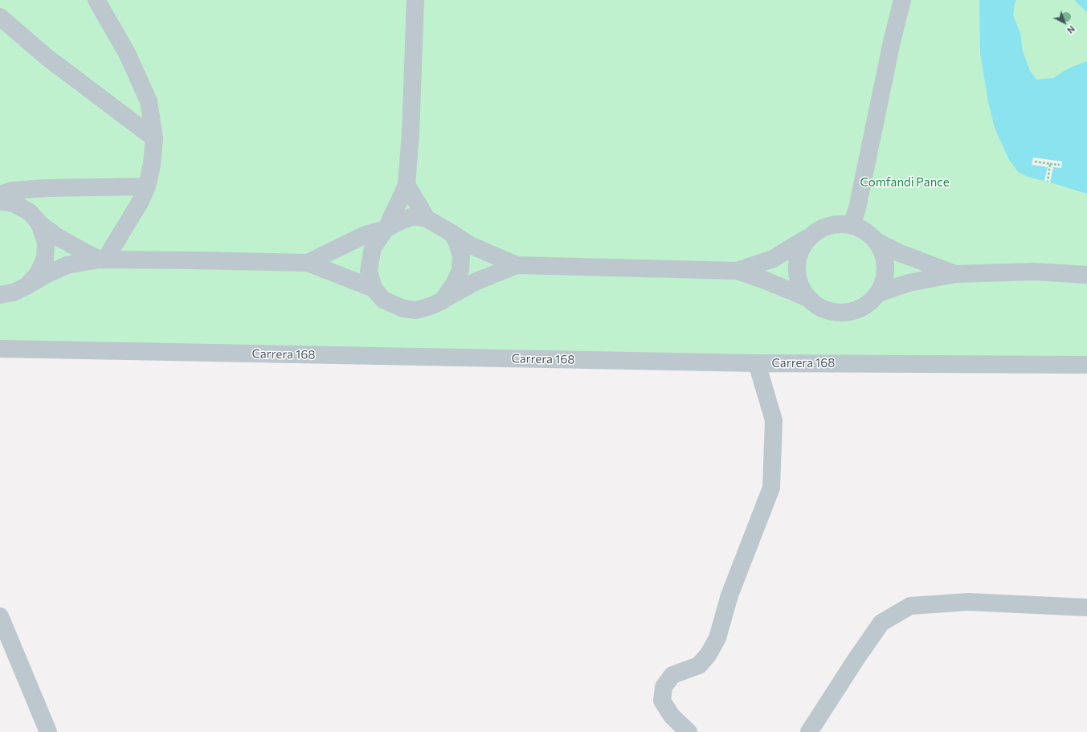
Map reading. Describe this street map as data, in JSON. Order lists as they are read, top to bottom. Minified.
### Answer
{"streets":{"street":["Carrera 168"]},"parks":["Comfandi Pance"],"north":"bottom right"}
